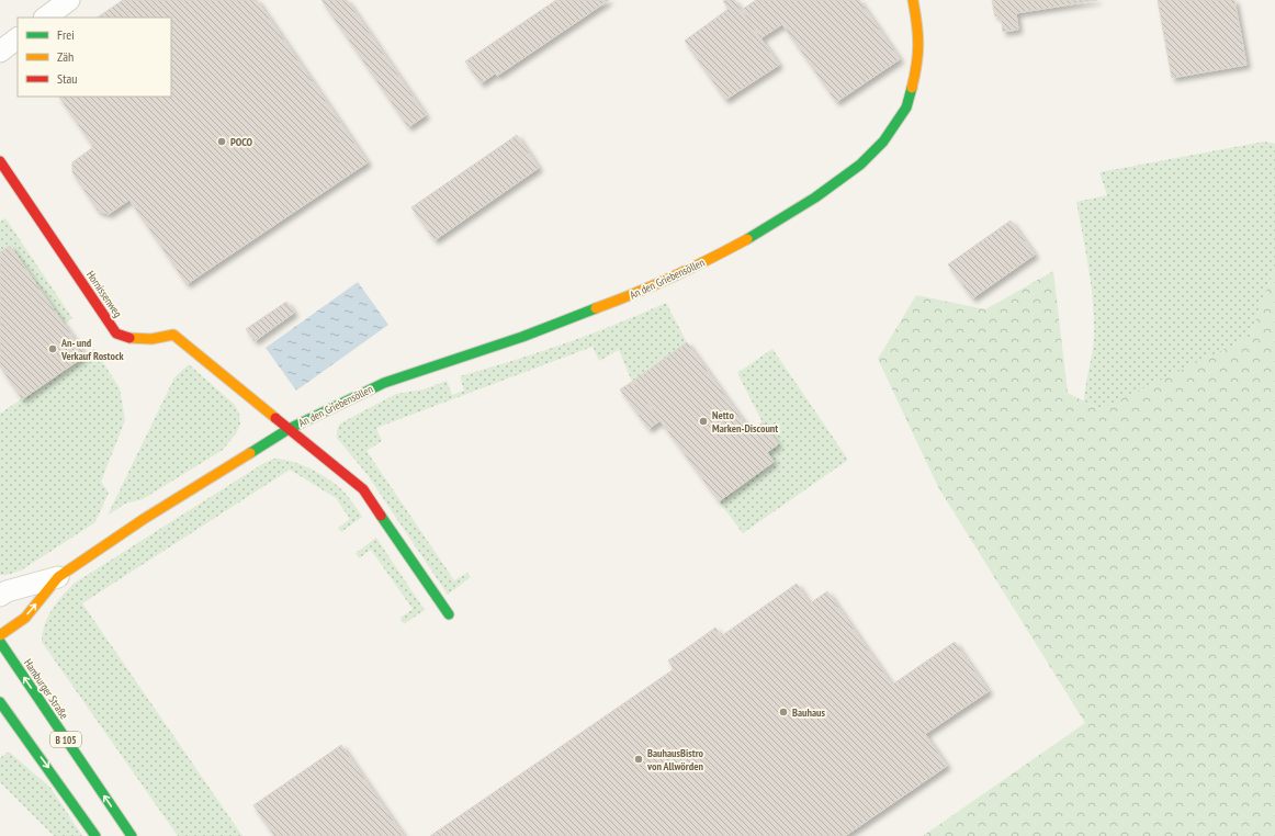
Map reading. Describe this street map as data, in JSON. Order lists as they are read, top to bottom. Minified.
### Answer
{"streets":{"street":["An den Griebensöllen","Hornissenweg","Hamburger Straße","B 105"]},"crossings":[["An den Griebensöllen","Hornissenweg"]],"places":["POCO","An- und Verkauf Rostock","Netto Marken-Discount","Bauhaus","BauhausBistro von Allwörden"],"legend":["Frei","Zäh","Stau"]}
